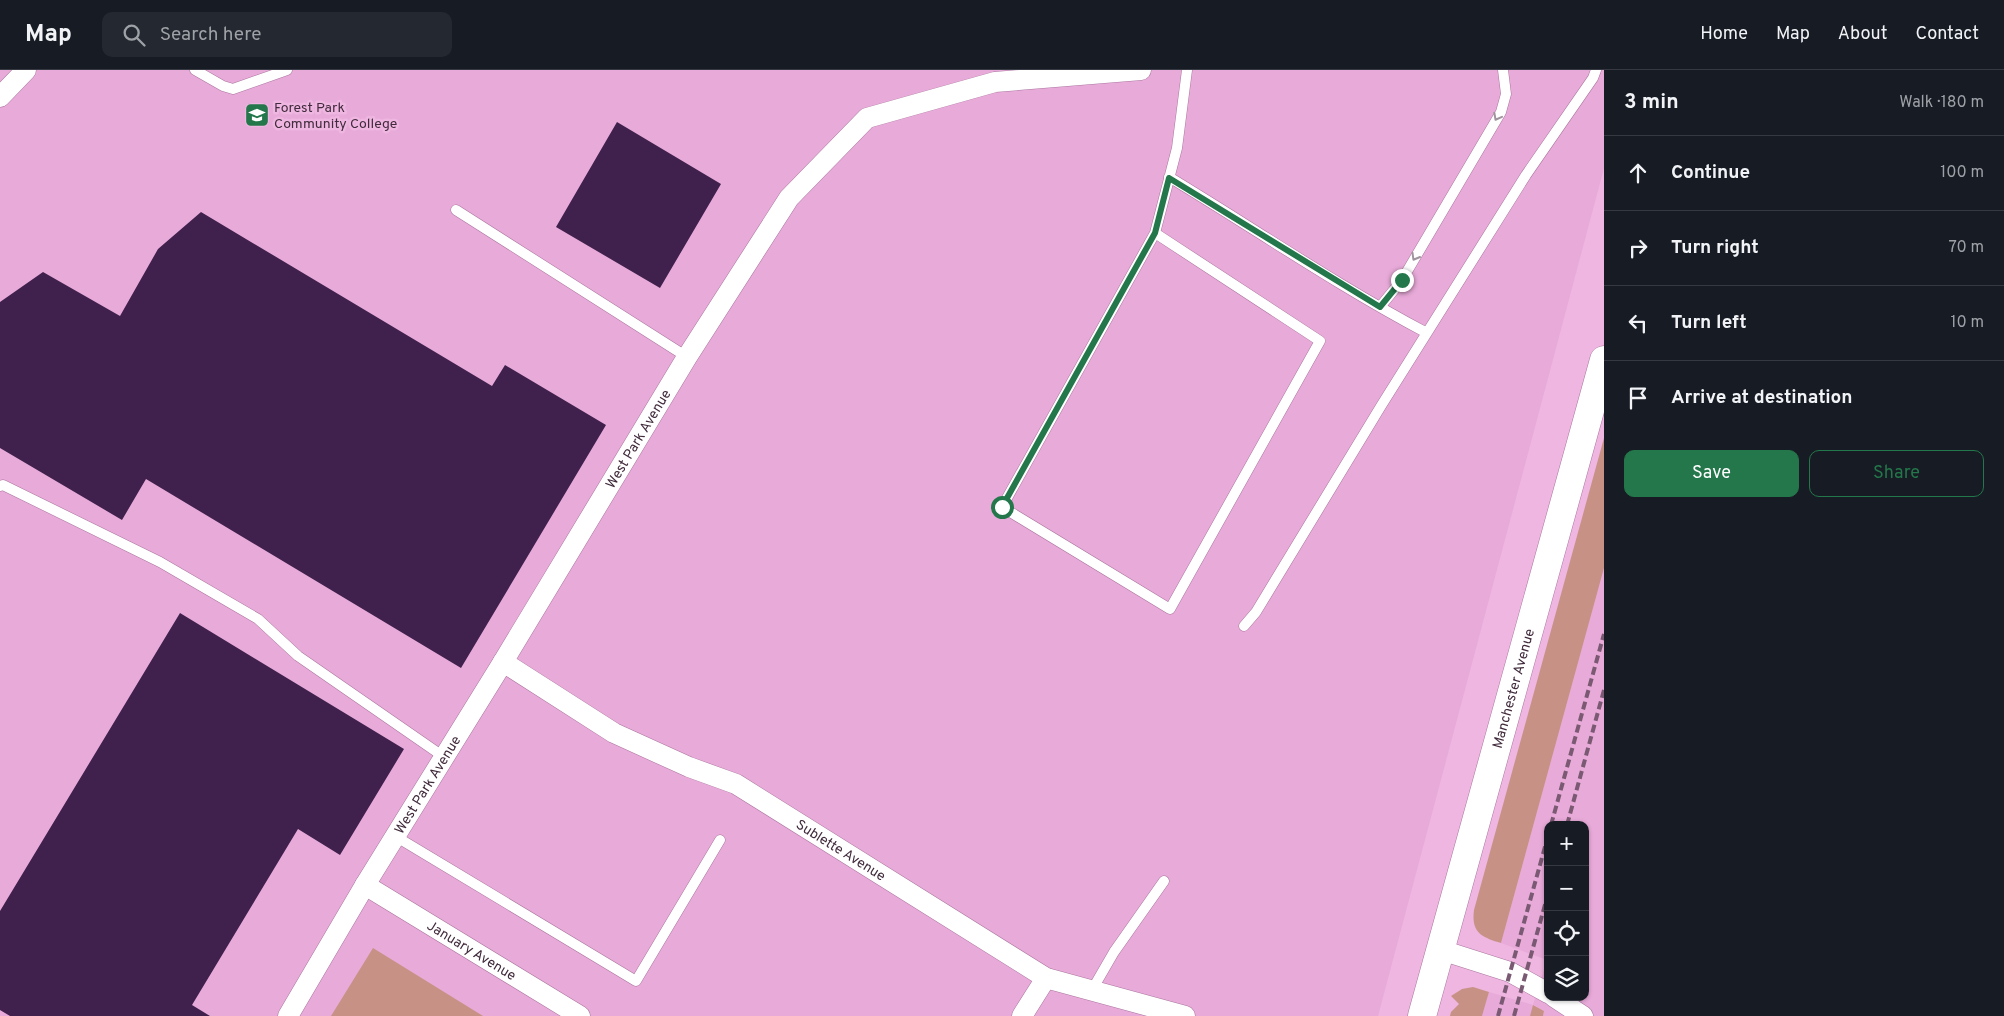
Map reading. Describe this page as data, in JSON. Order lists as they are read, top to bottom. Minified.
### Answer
{"streets":{"main road":["Manchester Avenue"],"street":["West Park Avenue","Sublette Avenue","January Avenue"]},"crossings":[["West Park Avenue","Sublette Avenue"],["West Park Avenue","January Avenue"]],"places":{"school or university":["Forest Park Community College"]},"page":{"header":"Map","search":"Search here","nav":["Home","Map","About","Contact"],"heading":["3 min","Walk · 180 m"],"list":[["Continue","100 m"],["Turn right","70 m"],["Turn left","10 m"],"Arrive at destination"],"buttons":["Save","Share"],"map_buttons":["+","−"]}}
